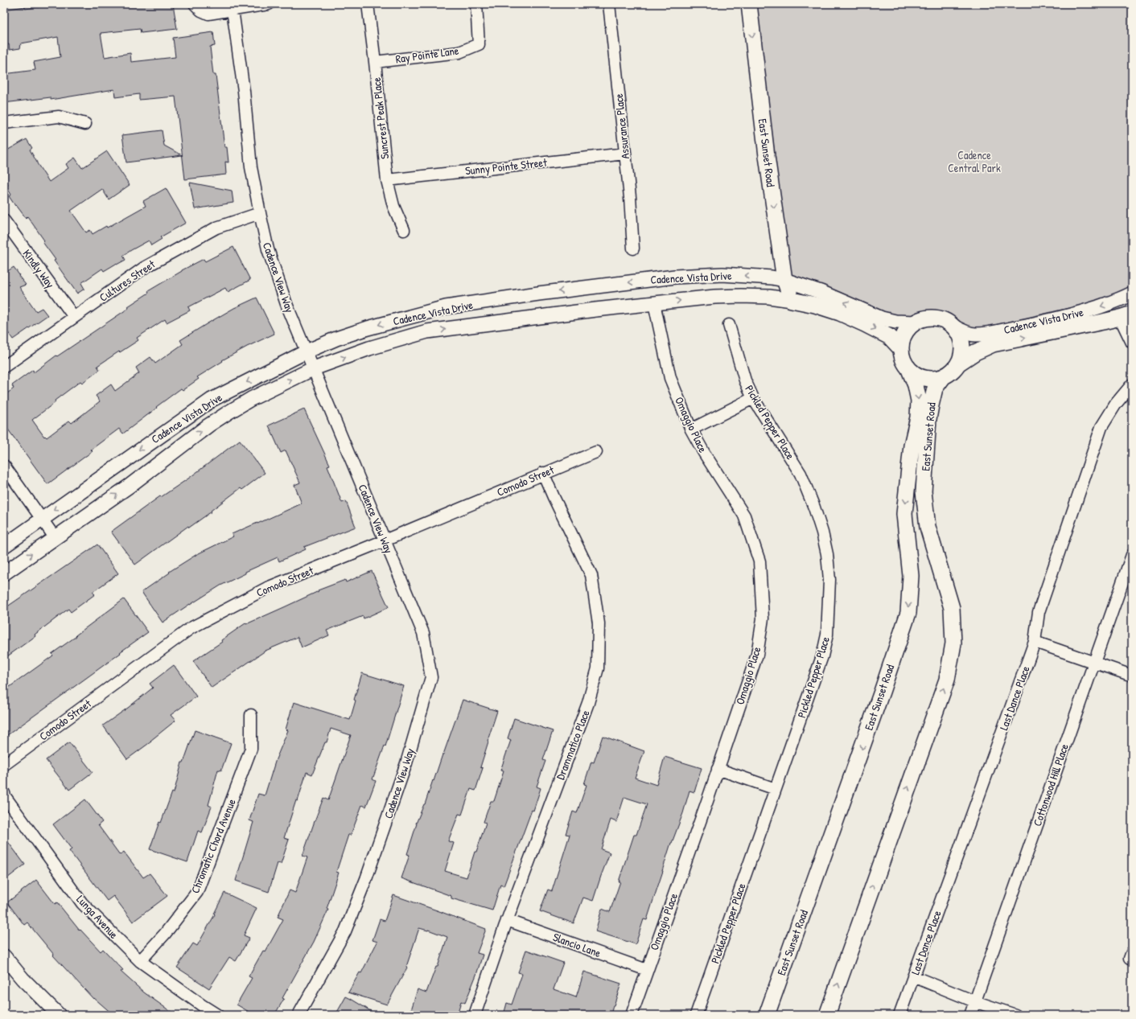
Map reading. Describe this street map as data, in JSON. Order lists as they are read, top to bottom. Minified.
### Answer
{"streets":{"main road":["East Sunset Road","Cadence Vista Drive"],"street":["Ray Pointe Lane","Suncrest Peak Place","Assurance Place","Sunny Pointe Street","Kindly Way","Cadence View Way","Cultures Street","Pickled Pepper Place","Omaggio Place","Comodo Street","Last Dance Place","Drammatico Place","Cottonwood Hill Place","Chromatic Chord Avenue","Lunga Avenue","Slancio Lane"]},"crossings":[["Ray Pointe Lane","Suncrest Peak Place"],["Suncrest Peak Place","Sunny Pointe Street"],["Assurance Place","Sunny Pointe Street"],["East Sunset Road","Cadence Vista Drive"],["Kindly Way","Cultures Street"],["Cadence View Way","Cadence Vista Drive"],["Cadence View Way","Cultures Street"],["Cadence View Way","Comodo Street"],["Cadence Vista Drive","Omaggio Place"],["Omaggio Place","Slancio Lane"],["Comodo Street","Drammatico Place"],["Drammatico Place","Slancio Lane"],["Chromatic Chord Avenue","Lunga Avenue"]],"parks":["Cadence Central Park"]}
